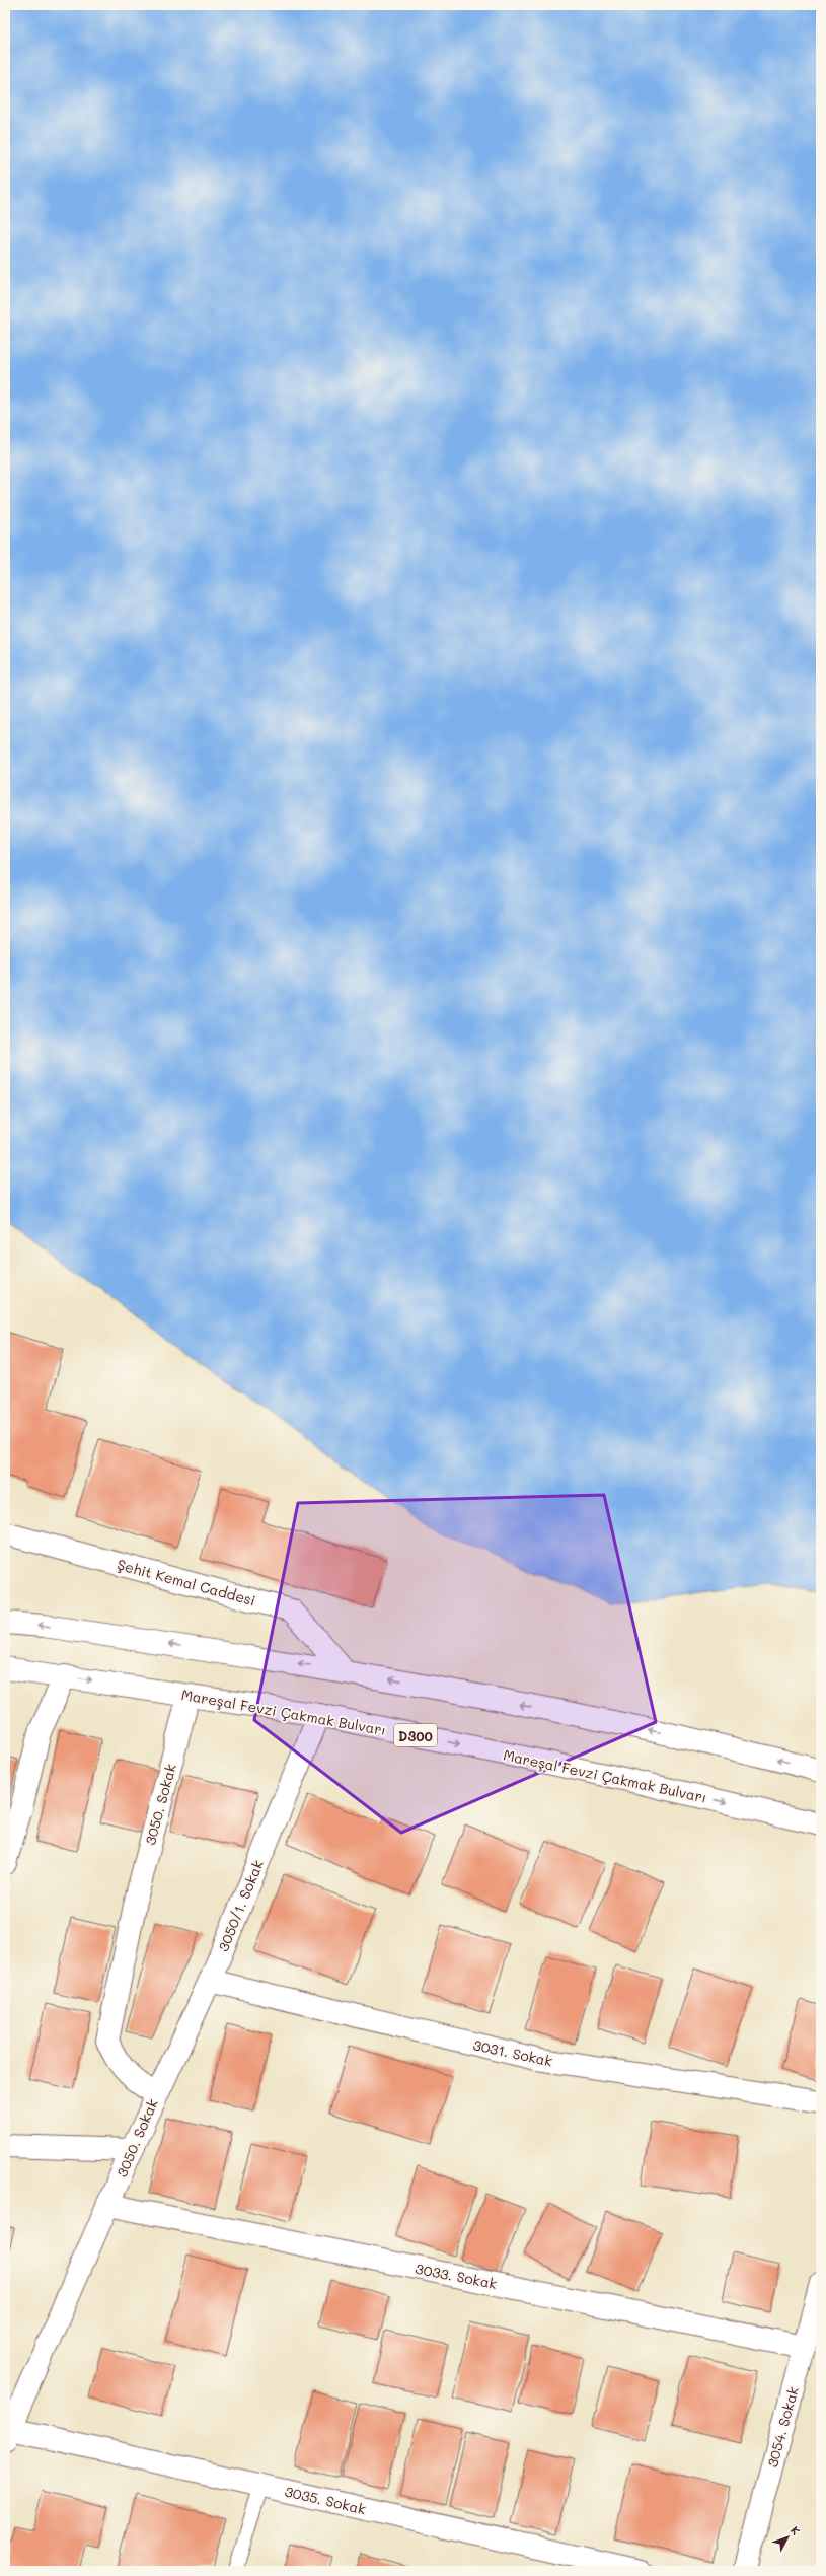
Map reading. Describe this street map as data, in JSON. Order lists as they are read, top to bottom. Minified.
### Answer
{"streets":{"main road":["Şehit Kemal Caddesi","Mareşal Fevzi Çakmak Bulvarı","D300","3050. Sokak","3050/1. Sokak","3031. Sokak","3033. Sokak","3054. Sokak","3035. Sokak"]},"crossings":[["Mareşal Fevzi Çakmak Bulvarı","3050. Sokak"],["Mareşal Fevzi Çakmak Bulvarı","3050/1. Sokak"],["3050. Sokak","3050/1. Sokak"],["3050. Sokak","3033. Sokak"],["3050. Sokak","3035. Sokak"],["3050/1. Sokak","3031. Sokak"],["3033. Sokak","3054. Sokak"]],"north":"top right"}
